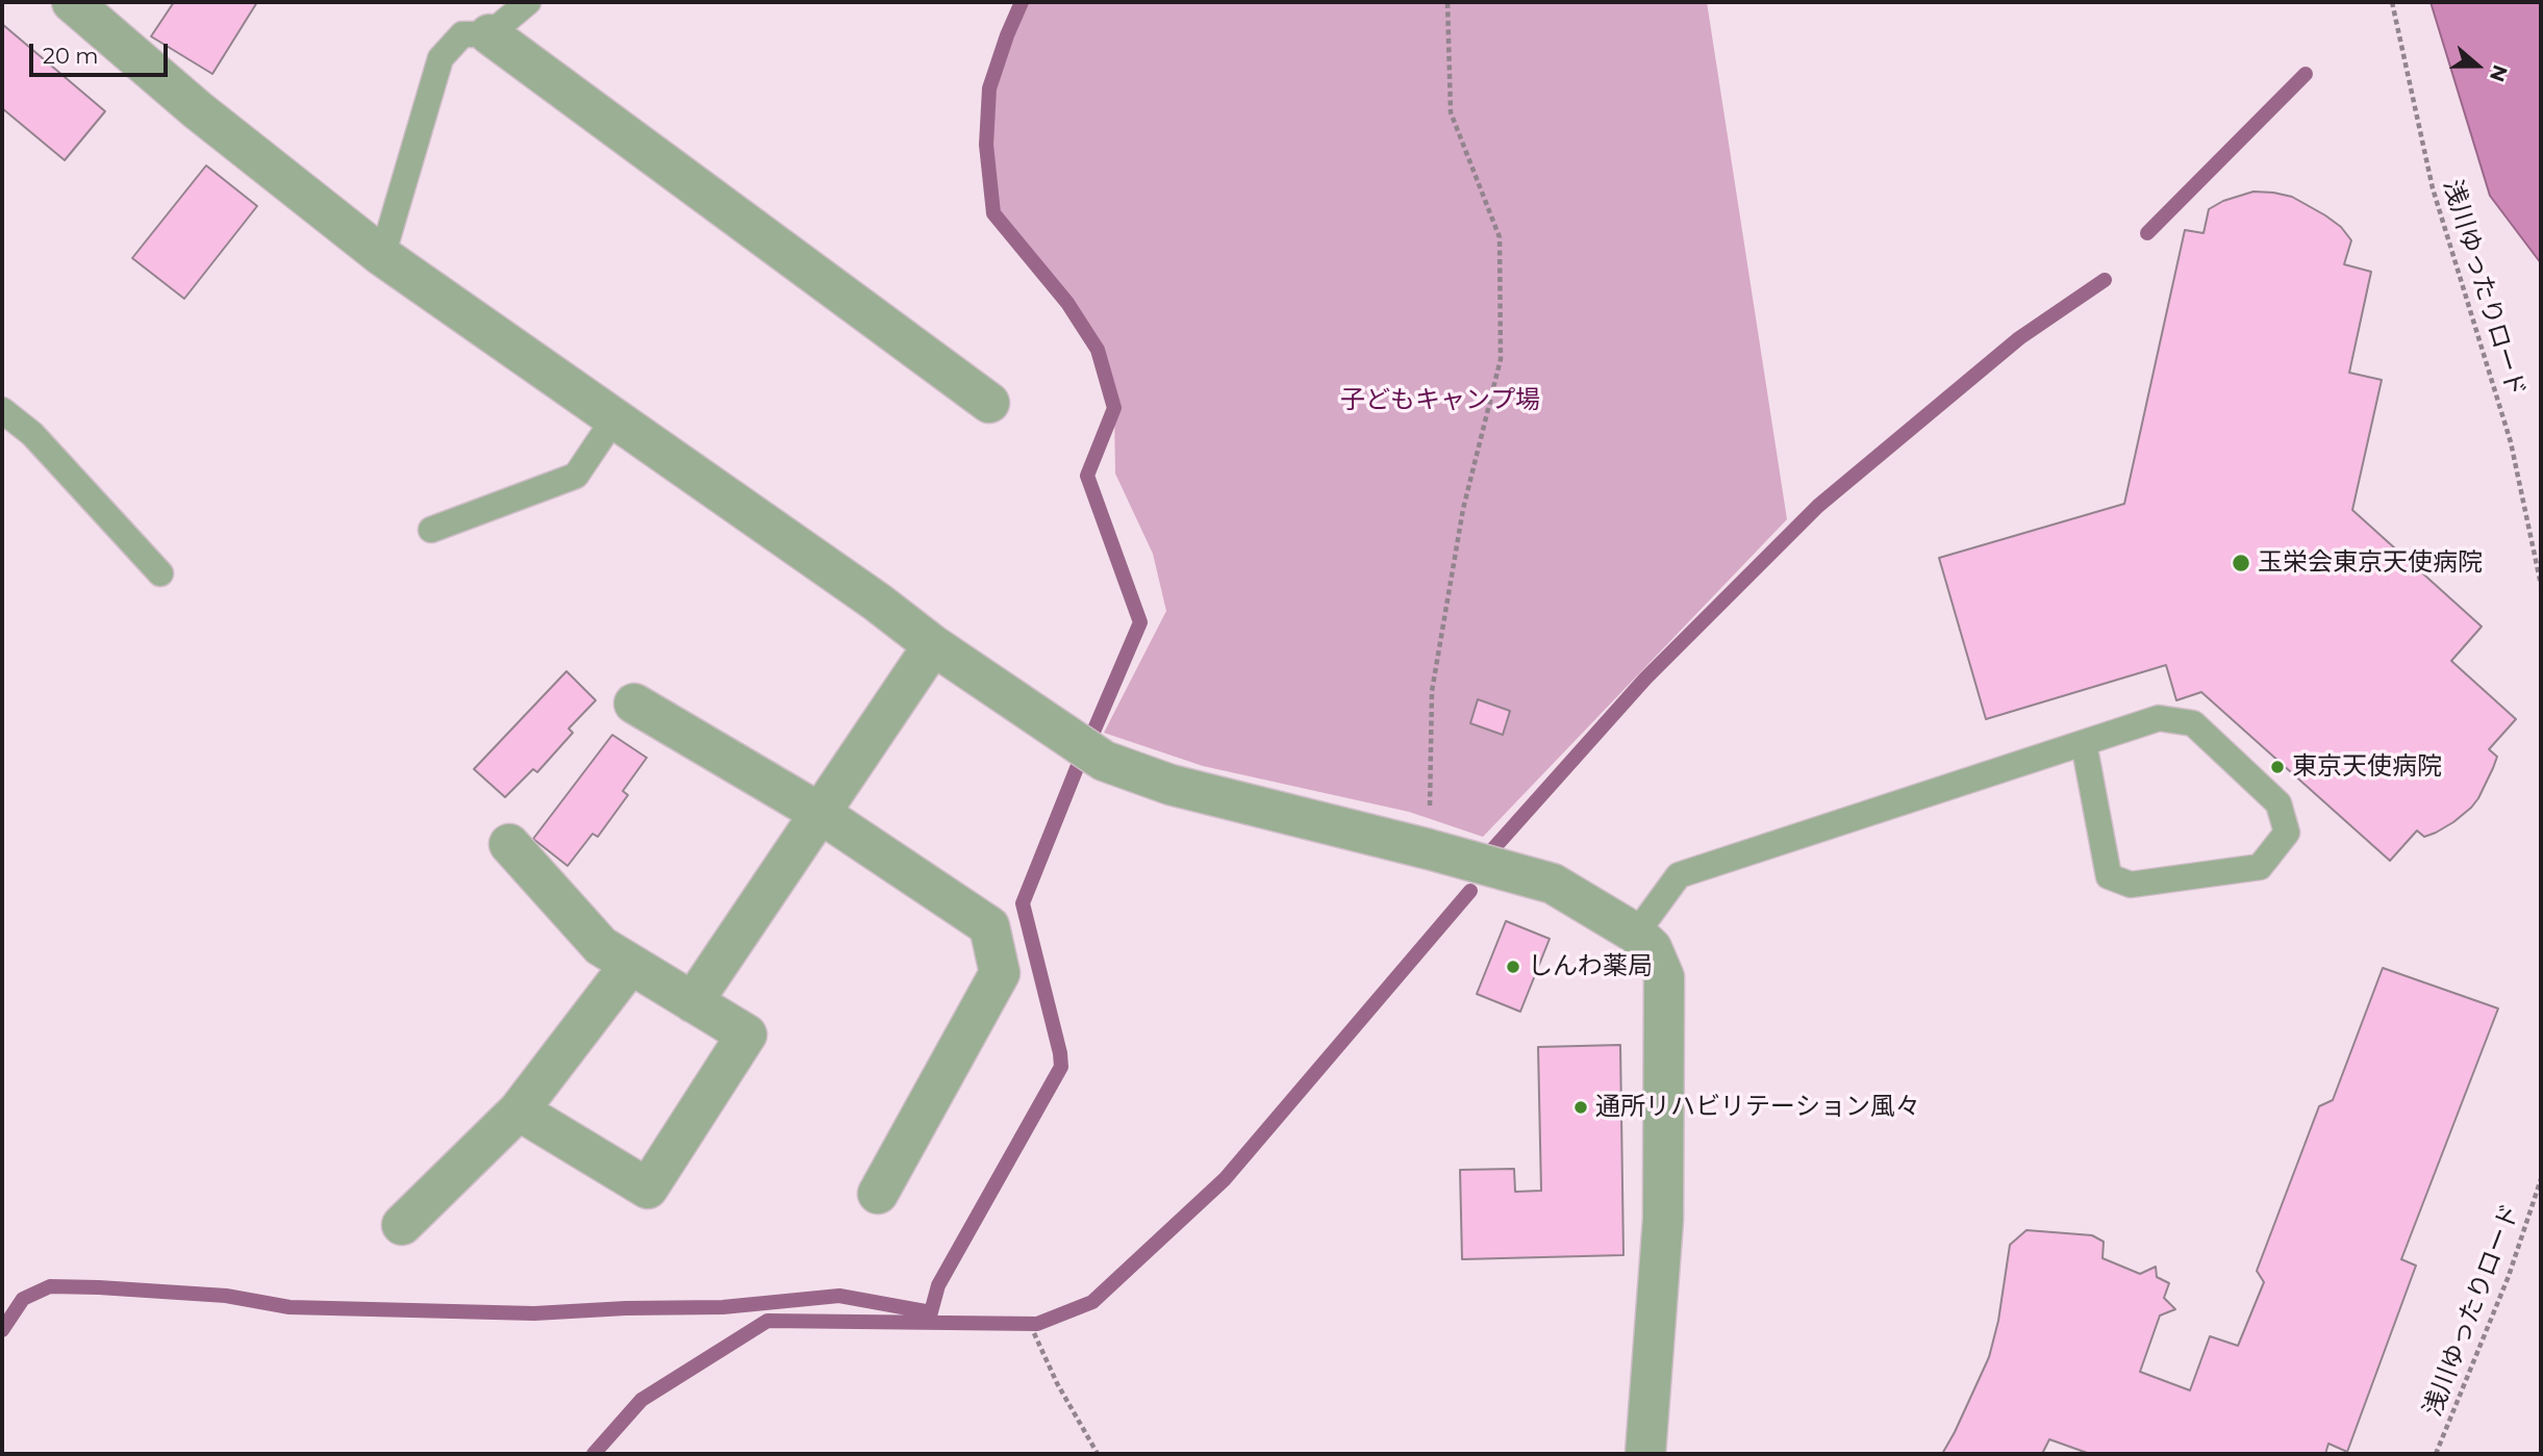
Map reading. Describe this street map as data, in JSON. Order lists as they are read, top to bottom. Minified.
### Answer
{"streets":{"path":["浅川ゆったりロード"]},"parks":["子どもキャンプ場"],"places":["玉栄会東京天使病院","東京天使病院","しんわ薬局","通所リハビリテーション風々"],"scale_bar":"20 m","north":"right"}
